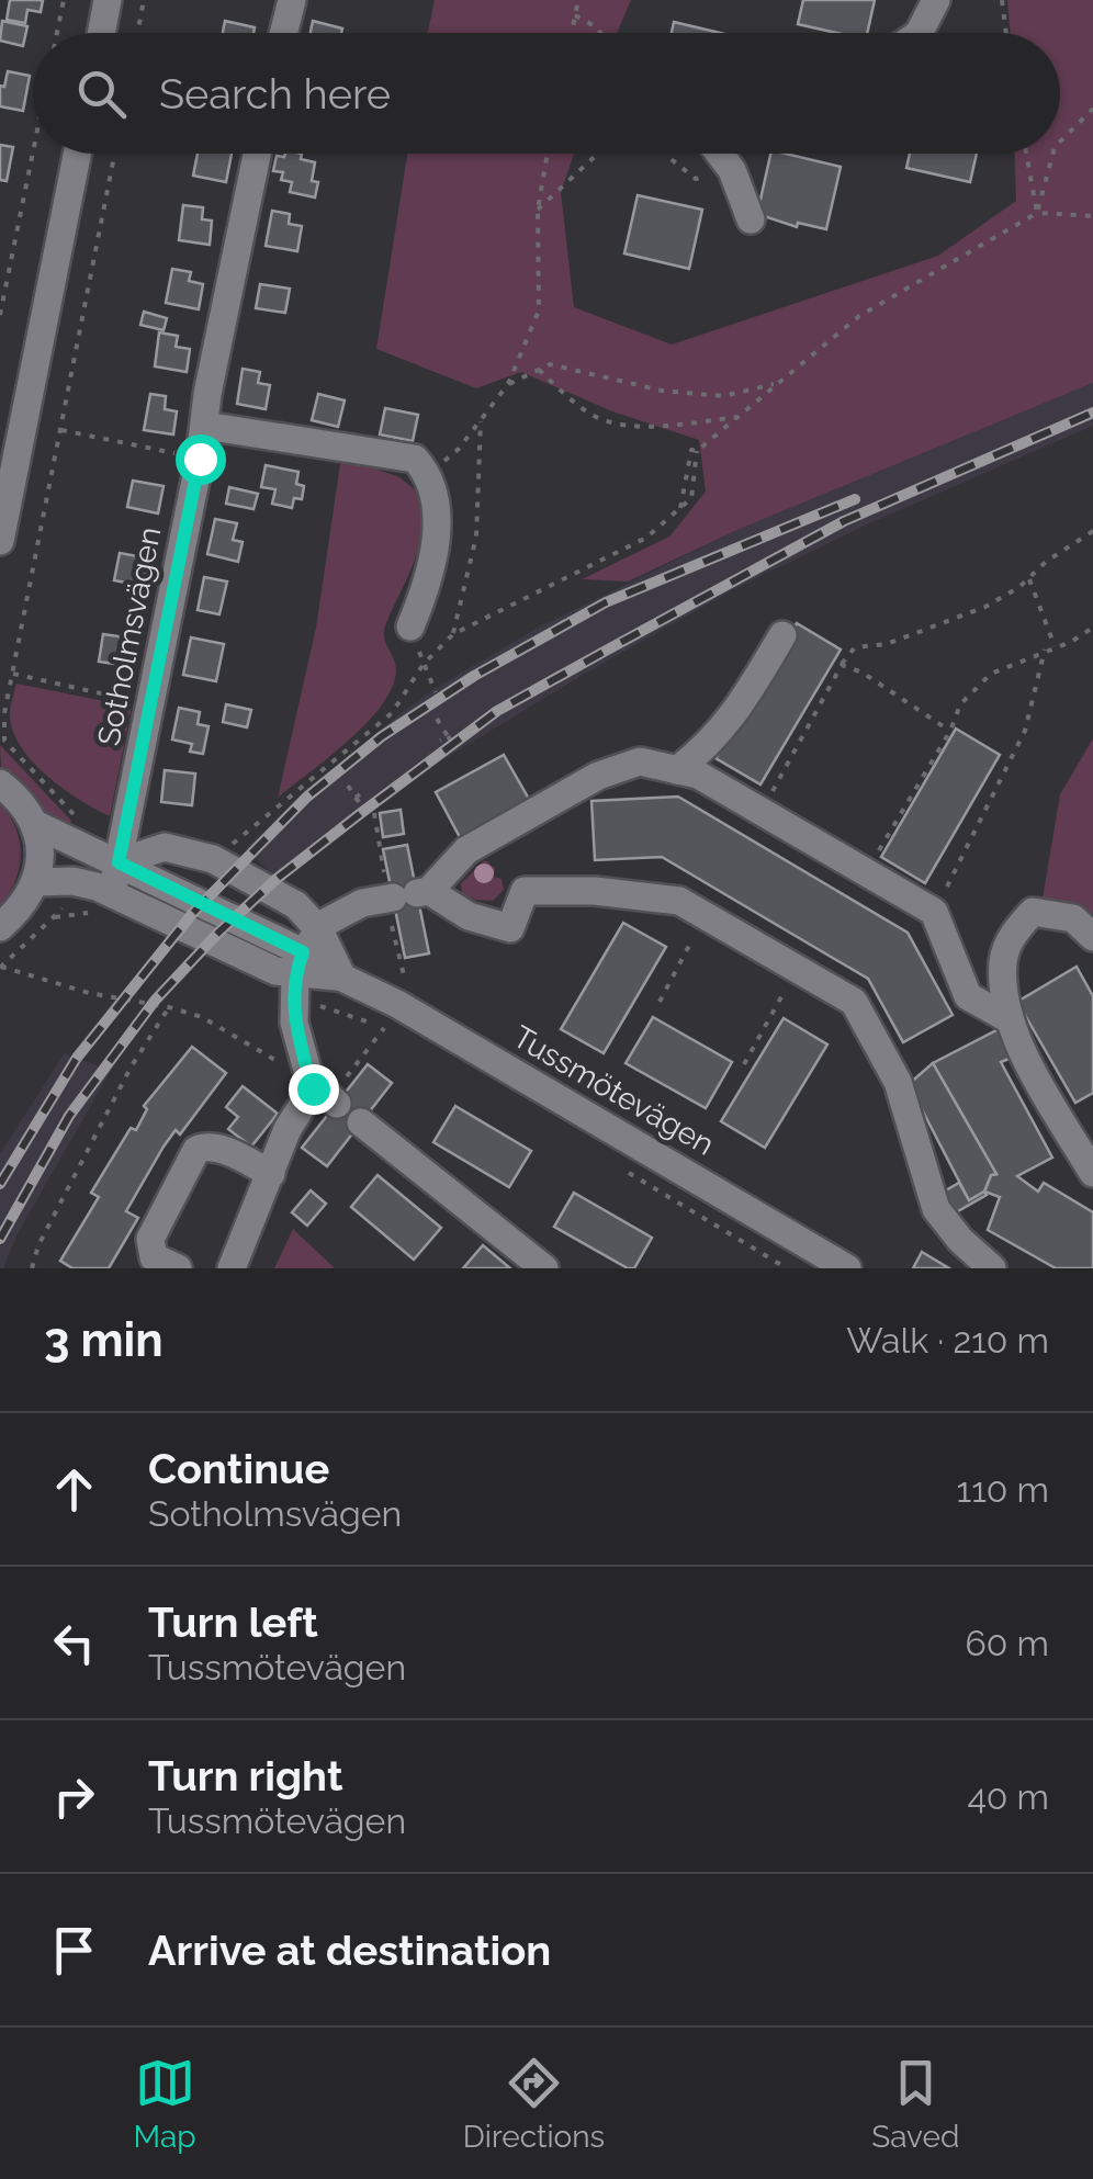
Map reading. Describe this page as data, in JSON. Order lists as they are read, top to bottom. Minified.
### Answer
{"streets":{"street":["Sotholmsvägen","Tussmötevägen"]},"crossings":[["Sotholmsvägen","Tussmötevägen"]],"page":{"search":"Search here","heading":["3 min","Walk · 210 m"],"list":[["Continue","Sotholmsvägen","110 m"],["Turn left","Tussmötevägen","60 m"],["Turn right","Tussmötevägen","40 m"],"Arrive at destination"],"nav":["Map","Directions","Saved"]}}
